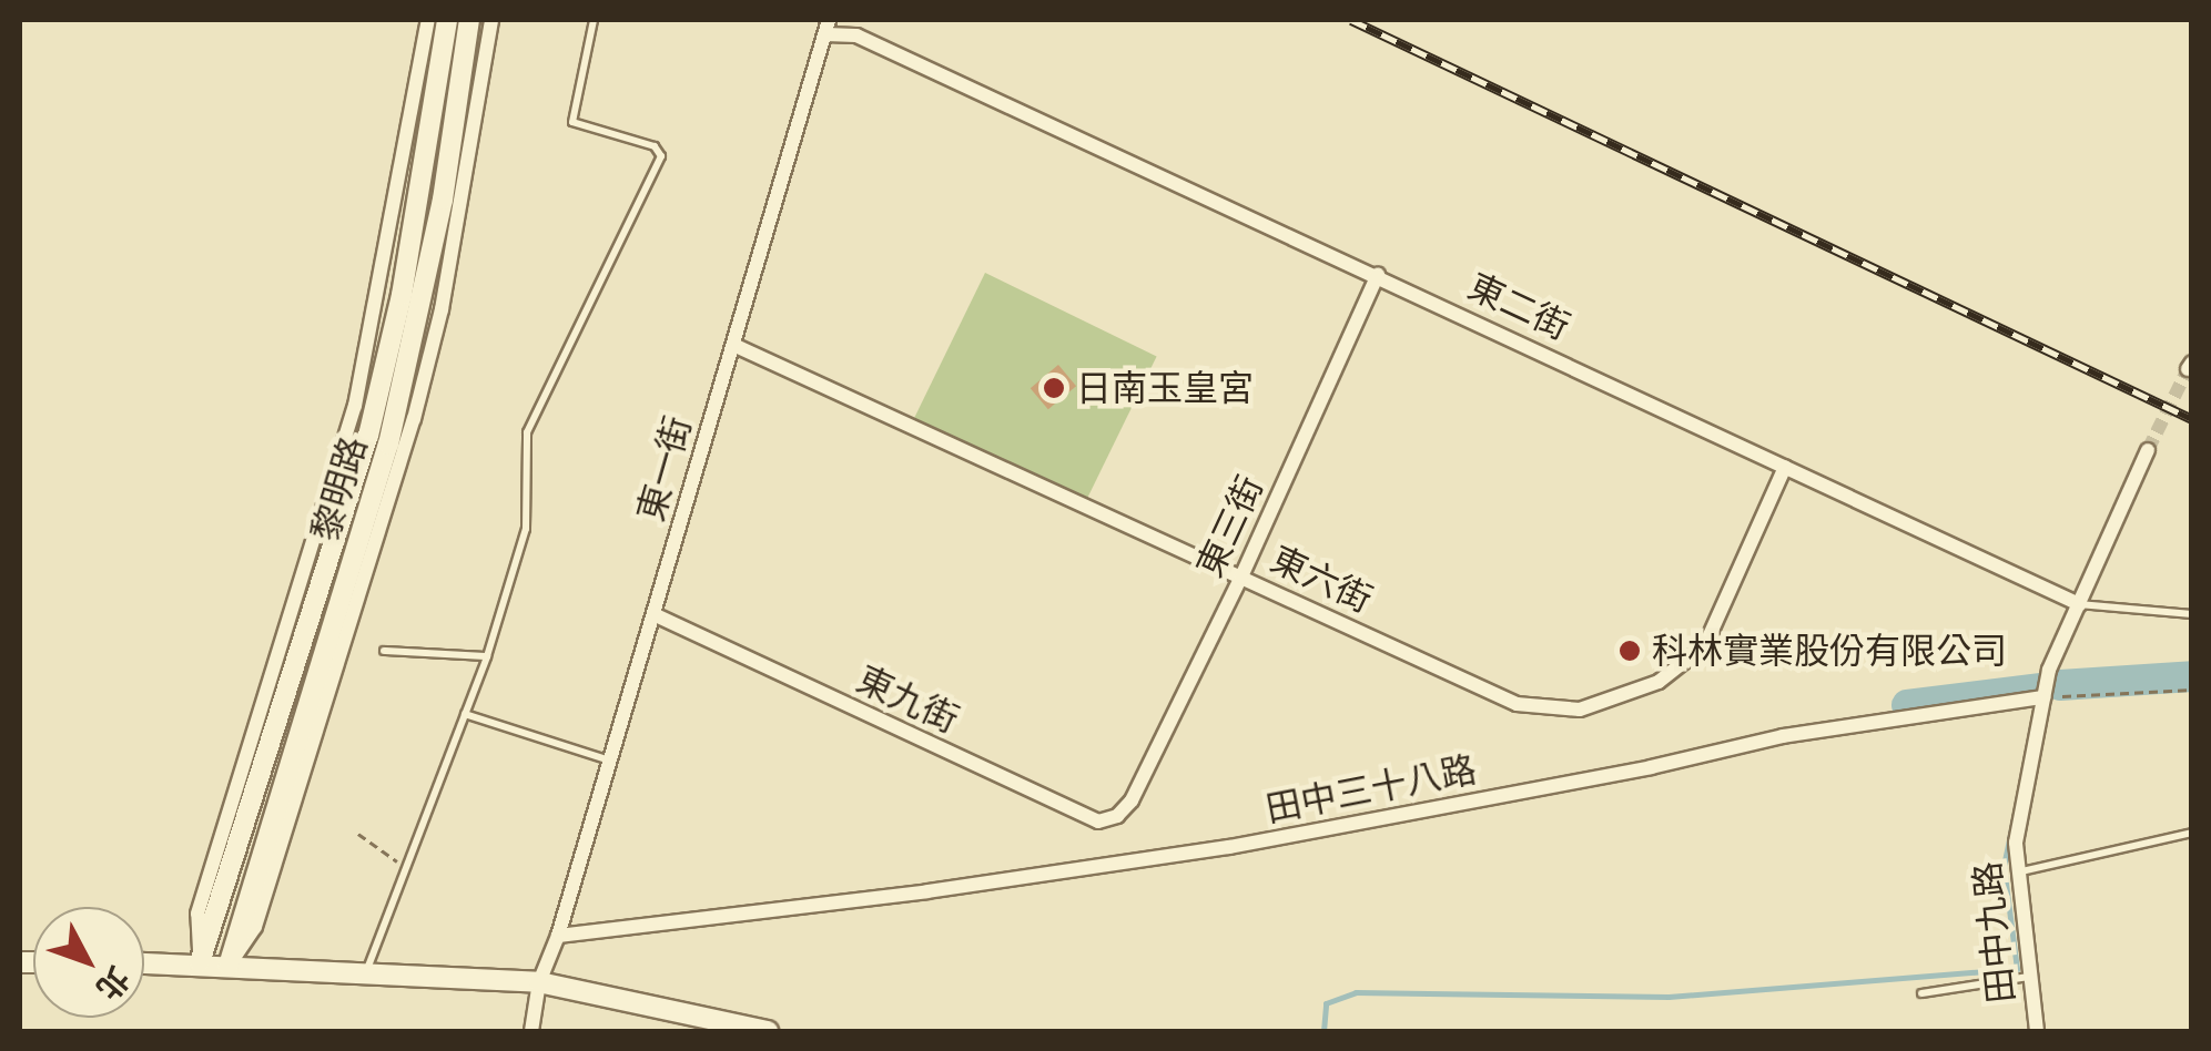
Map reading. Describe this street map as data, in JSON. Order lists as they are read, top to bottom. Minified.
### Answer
{"streets":{"street":["東二街","東一街","黎明路","東三街","東六街","東九街","田中三十八路","田中九路"]},"crossings":[["東二街","東一街"],["東二街","東三街"],["東二街","東六街"],["東二街","田中九路"],["東一街","東六街"],["東一街","東九街"],["東一街","田中三十八路"],["東三街","東六街"],["東三街","東九街"],["田中三十八路","田中九路"]],"places":["日南玉皇宮","科林實業股份有限公司"],"north":"bottom right"}
